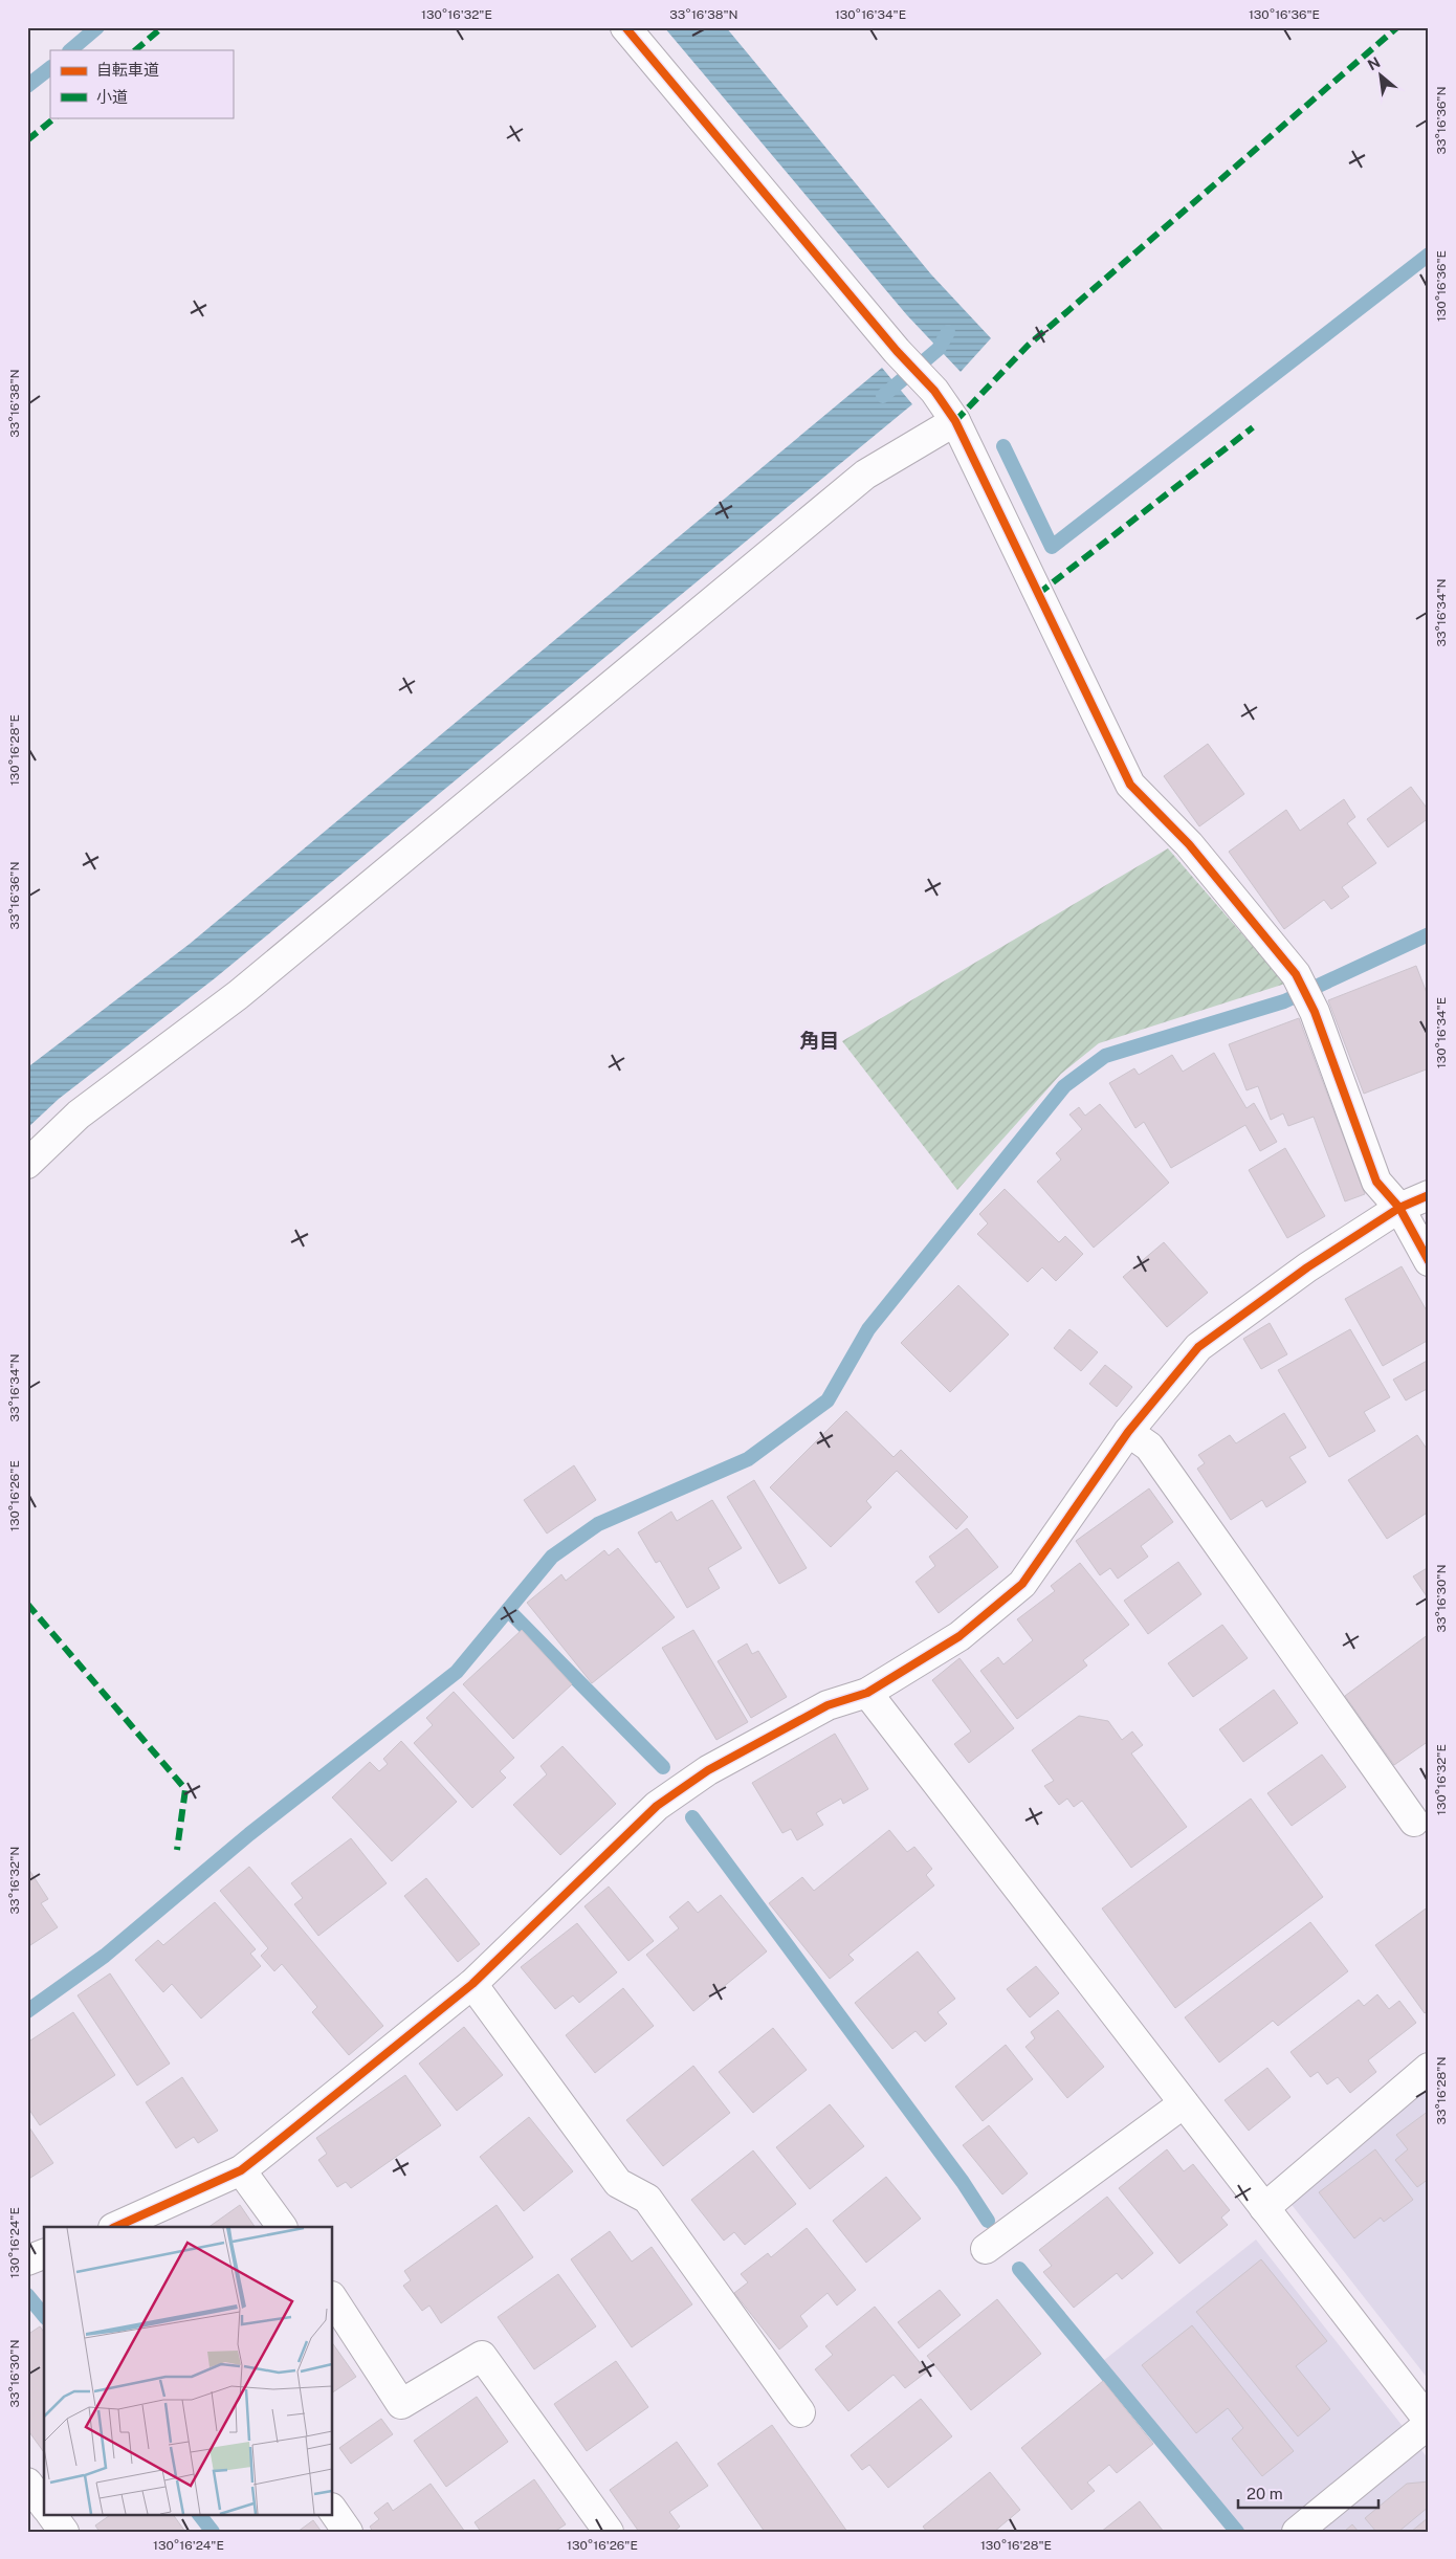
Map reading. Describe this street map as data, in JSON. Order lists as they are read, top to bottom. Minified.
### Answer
{"districts":["角目"],"legend":["自転車道","小道"],"scale_bar":"20 m","north":"top left","coordinates":["130°16'32\"E","33°16'38\"N","130°16'34\"E","130°16'36\"E","33°16'36\"N","33°16'34\"N","130°16'28\"E","130°16'26\"E","33°16'30\"N","33°16'32\"N","33°16'28\"N","130°16'24\"E"]}
